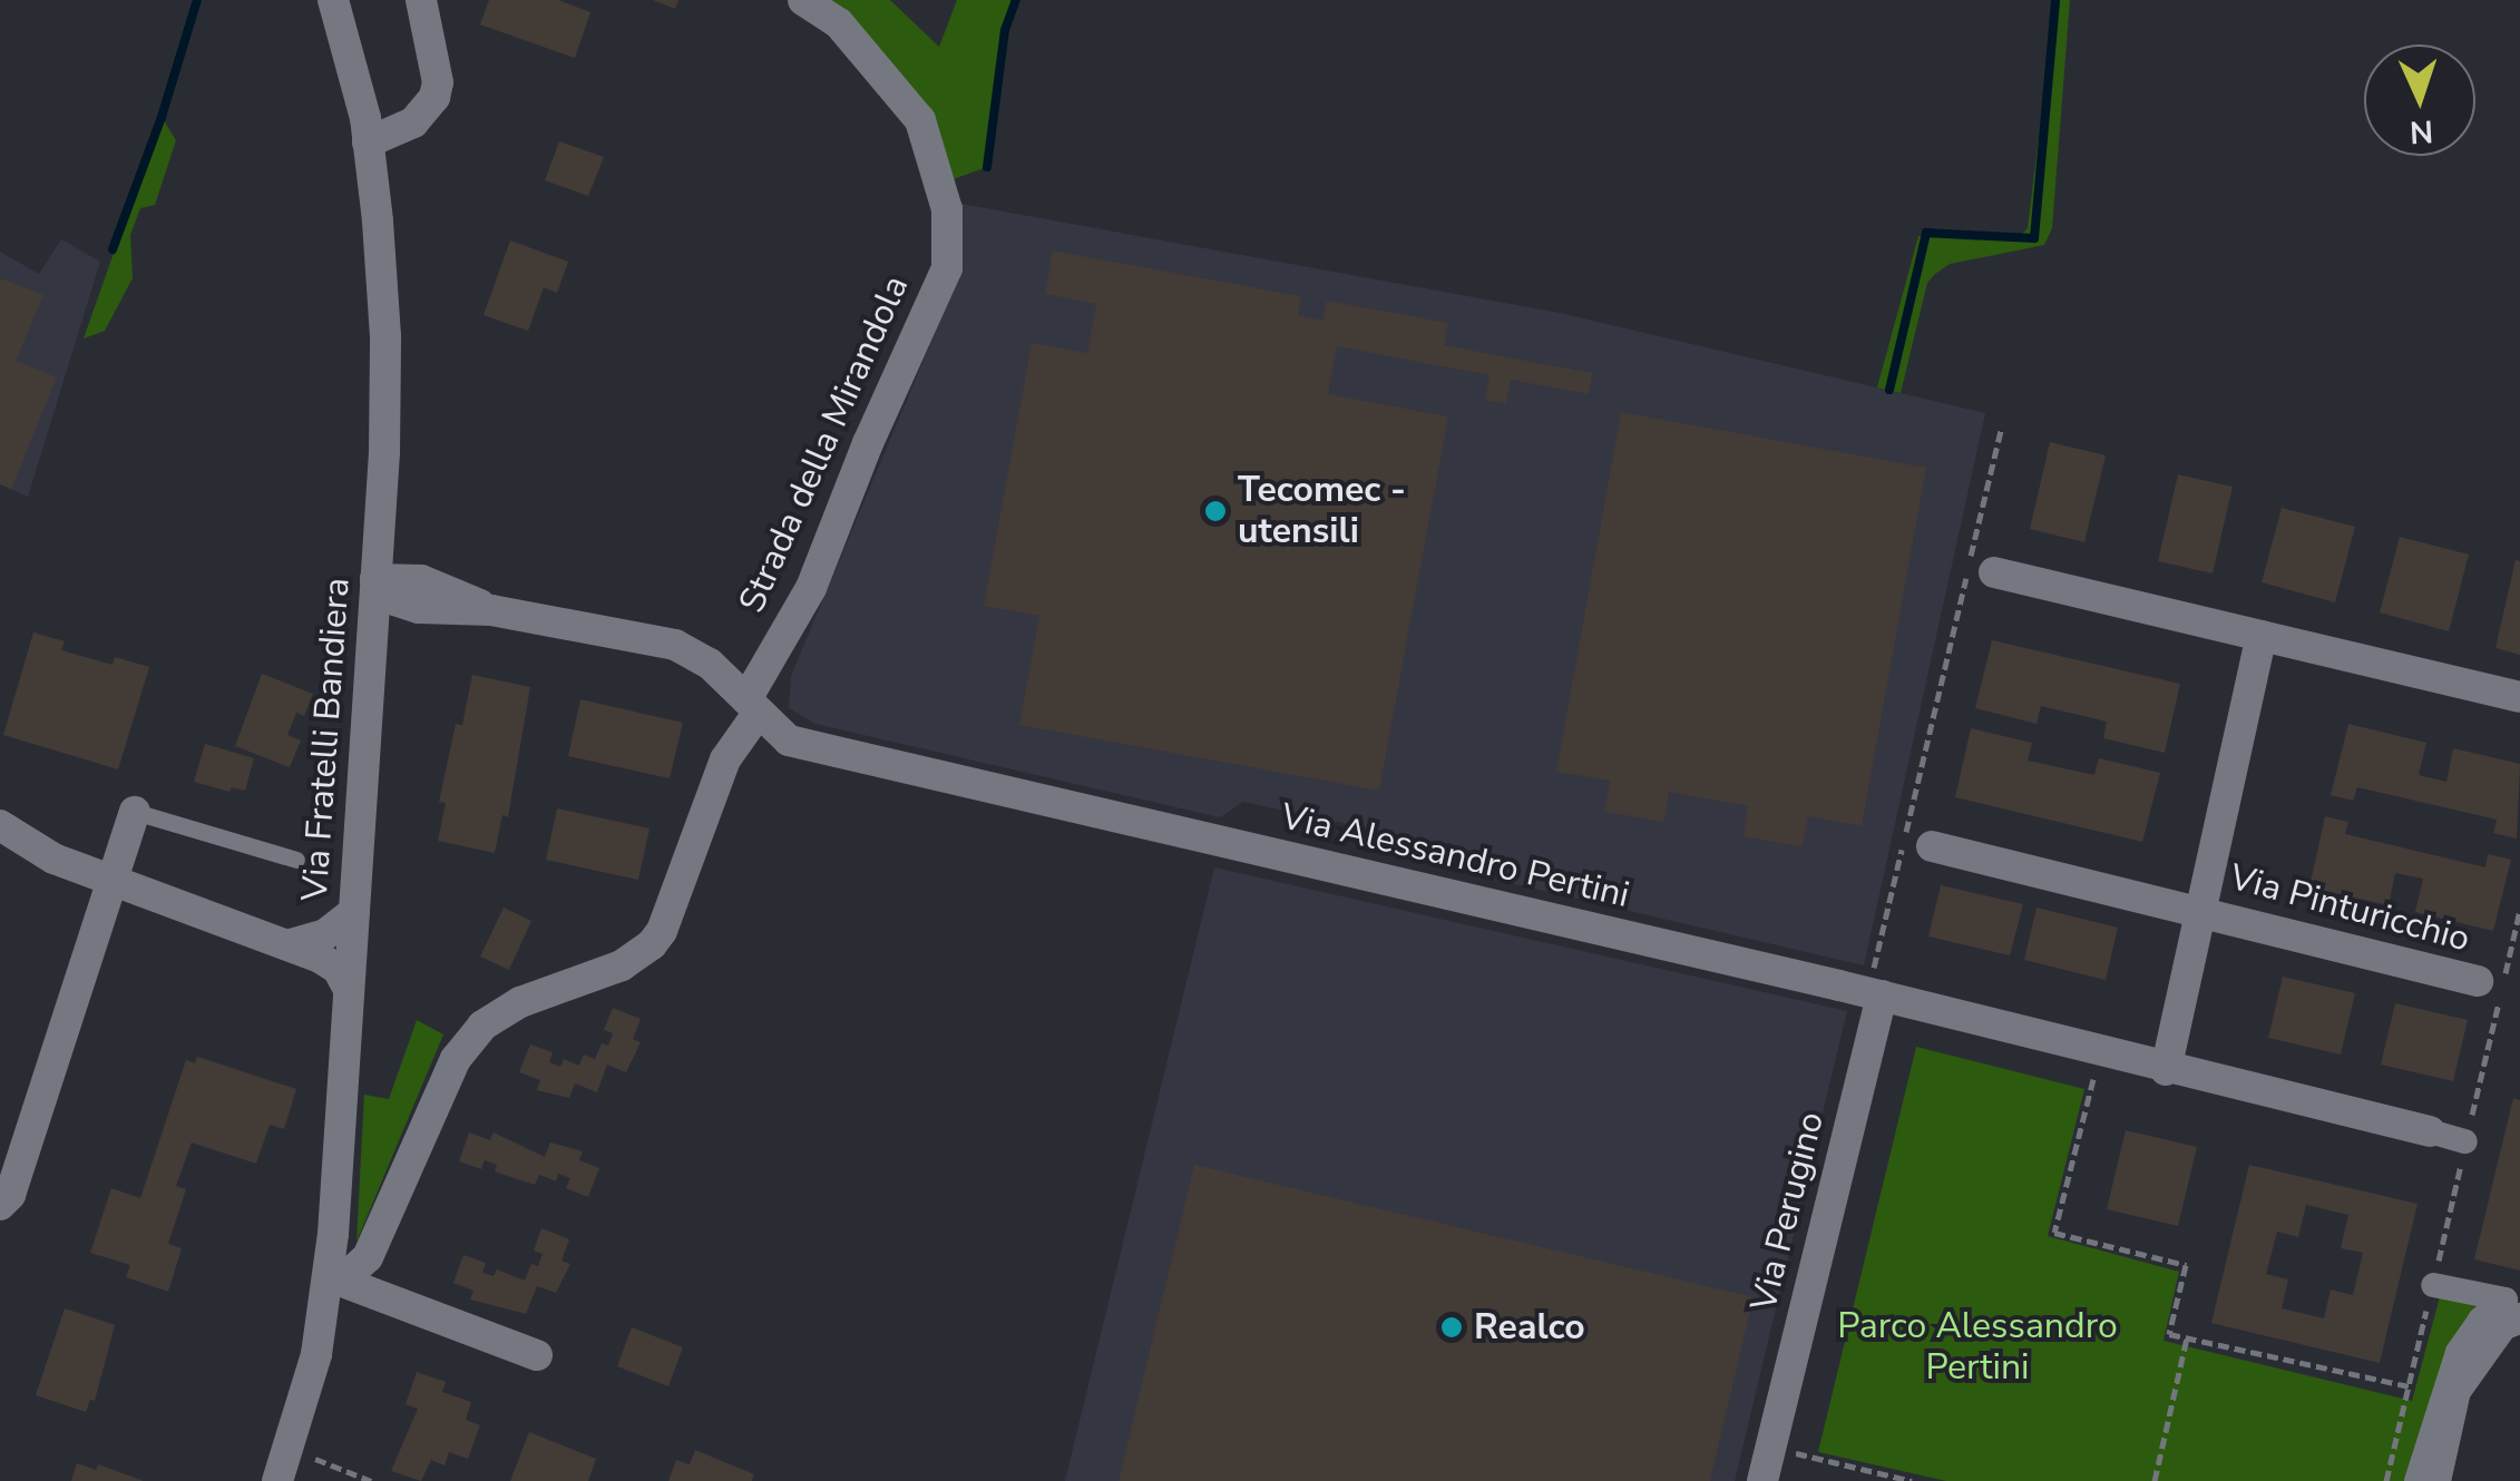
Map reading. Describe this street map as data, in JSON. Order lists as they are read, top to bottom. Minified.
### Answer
{"streets":{"street":["Strada della Mirandola","Via Fratelli Bandiera","Via Alessandro Pertini","Via Pinturicchio","Via Perugino"]},"crossings":[["Strada della Mirandola","Via Fratelli Bandiera"],["Strada della Mirandola","Via Alessandro Pertini"],["Via Fratelli Bandiera","Via Alessandro Pertini"],["Via Alessandro Pertini","Via Pinturicchio"],["Via Alessandro Pertini","Via Perugino"]],"parks":["Parco Alessandro Pertini"],"places":["Tecomec - utensili","Realco"],"north":"bottom"}
